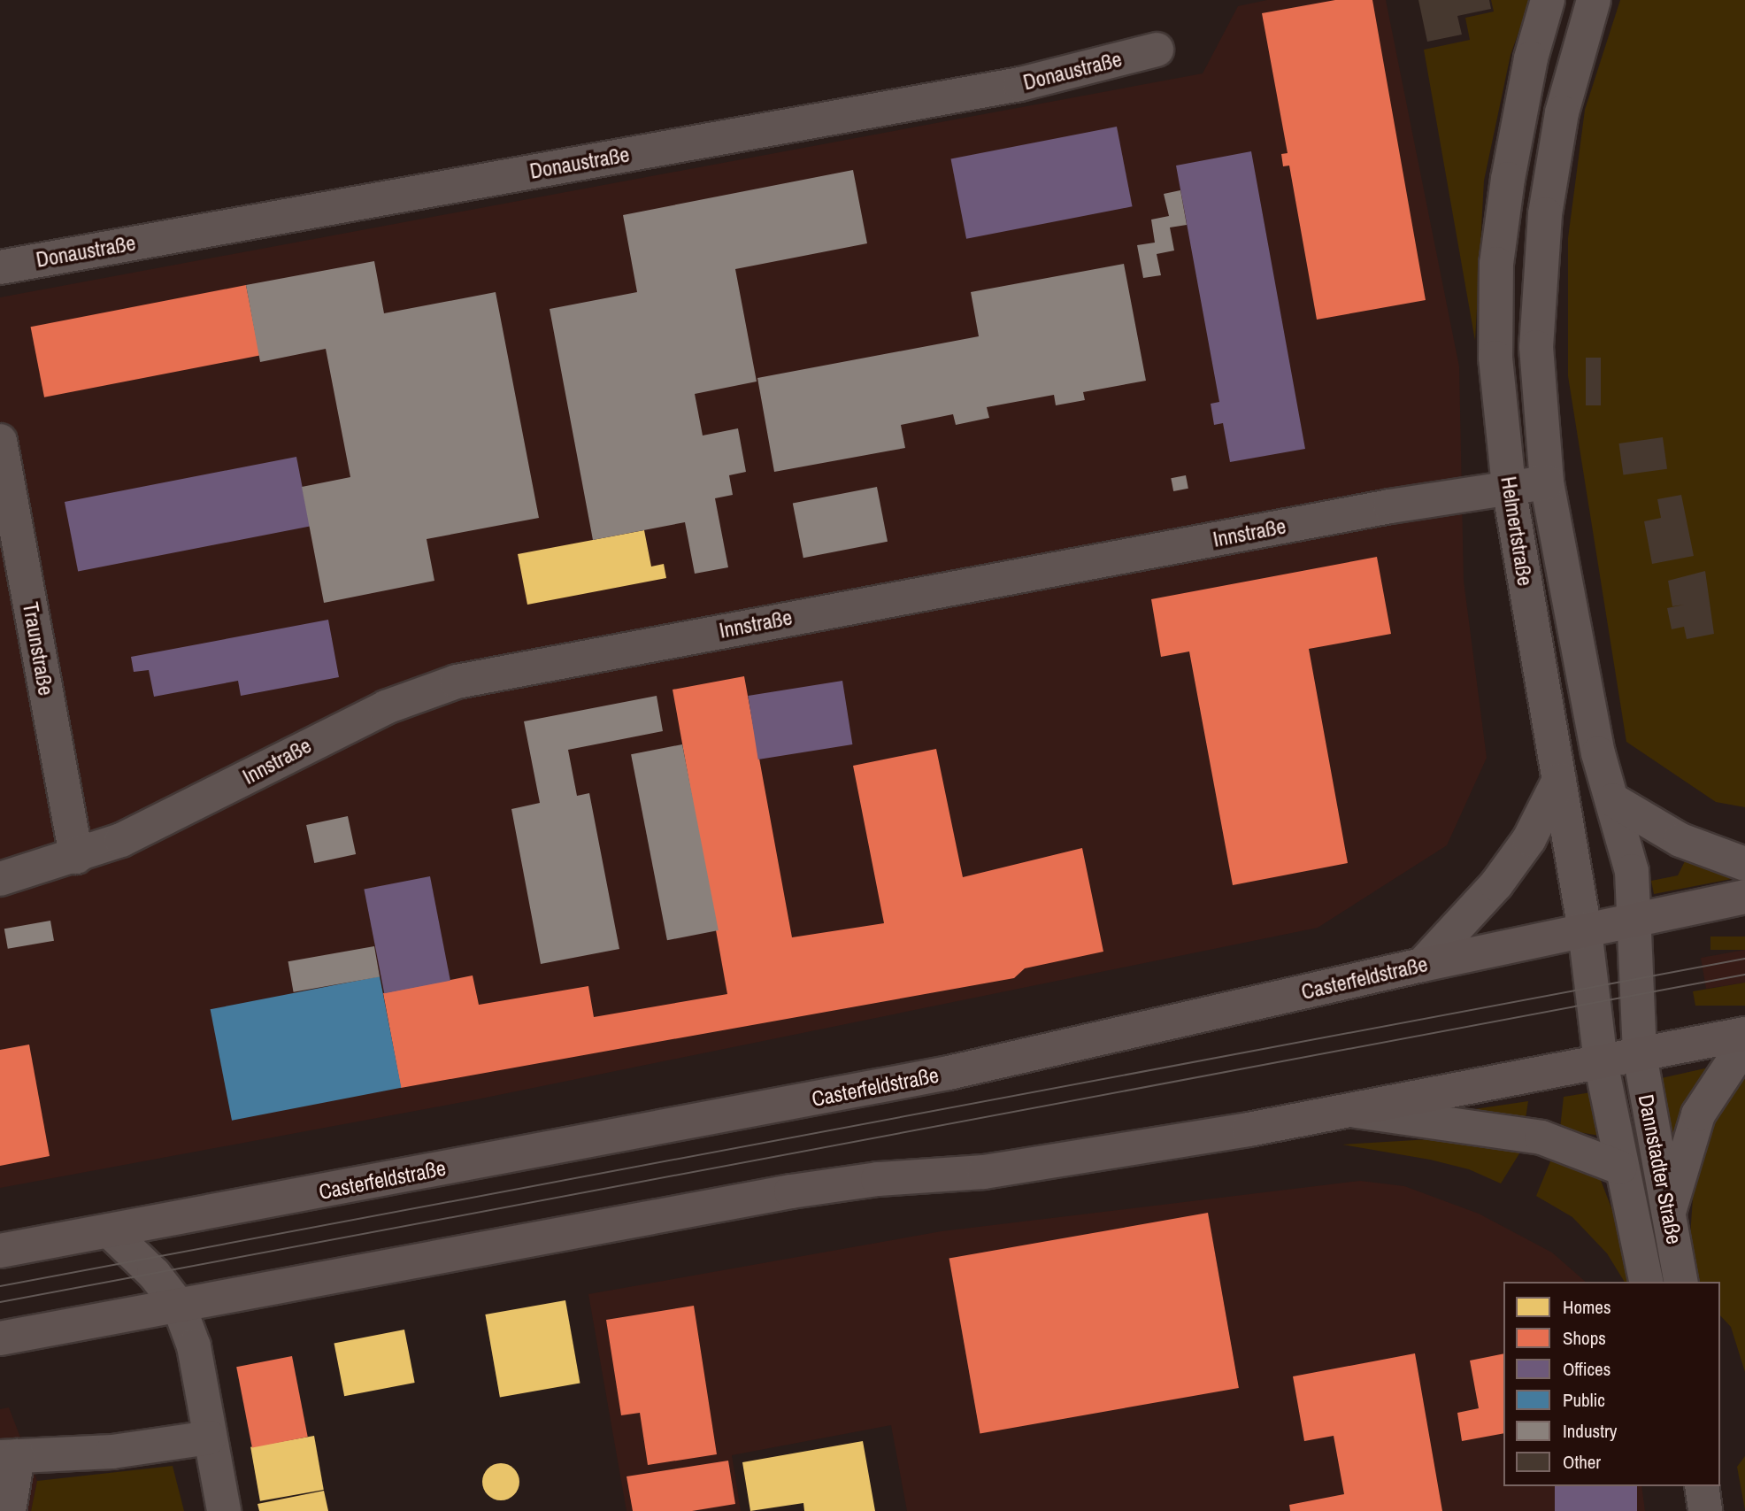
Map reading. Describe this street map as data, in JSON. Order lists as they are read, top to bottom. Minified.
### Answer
{"streets":{"main road":["Casterfeldstraße"],"street":["Donaustraße","Helmertstraße","Innstraße","Traunstraße","Dannstadter Straße"]},"crossings":[["Helmertstraße","Innstraße"],["Helmertstraße","Casterfeldstraße"],["Helmertstraße","Dannstadter Straße"],["Innstraße","Traunstraße"]],"legend":["Homes","Shops","Offices","Public","Industry","Other"]}
